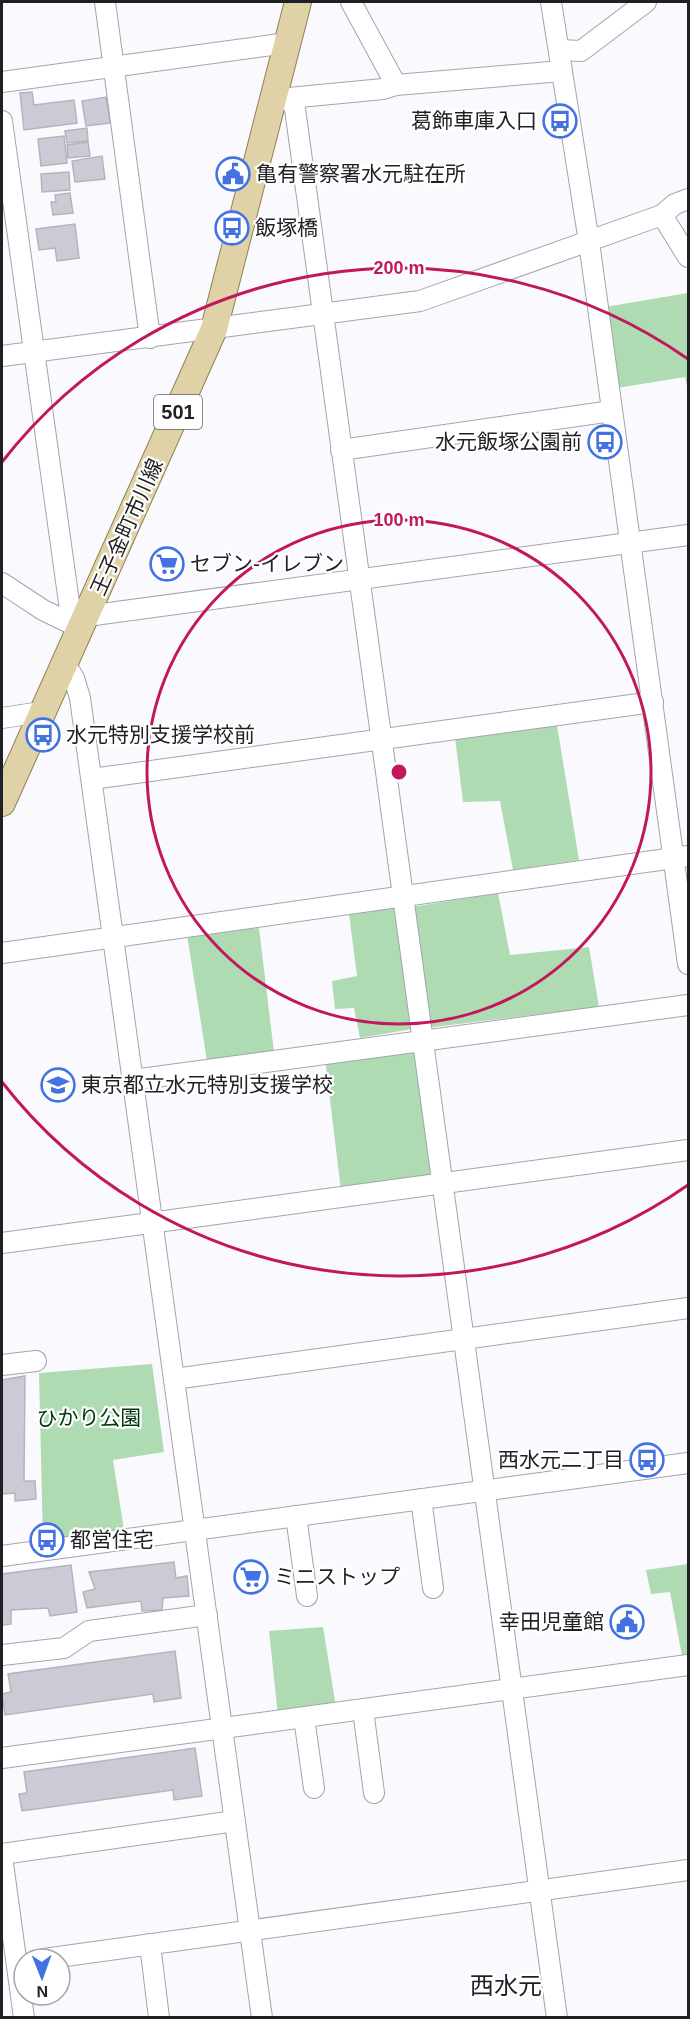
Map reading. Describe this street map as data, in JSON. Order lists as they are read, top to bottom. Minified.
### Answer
{"streets":{"main road":["501","王子金町市川線"]},"districts":["西水元"],"parks":["ひかり公園"],"places":{"bus stop":["葛飾車庫入口","飯塚橋","水元飯塚公園前","水元特別支援学校前","西水元二丁目","都営住宅"],"public building":["亀有警察署水元駐在所","幸田児童館"],"supermarket":["セブン-イレブン","ミニストップ"],"school or university":["東京都立水元特別支援学校"]},"north":"bottom","rings":["200 m","100 m"]}
